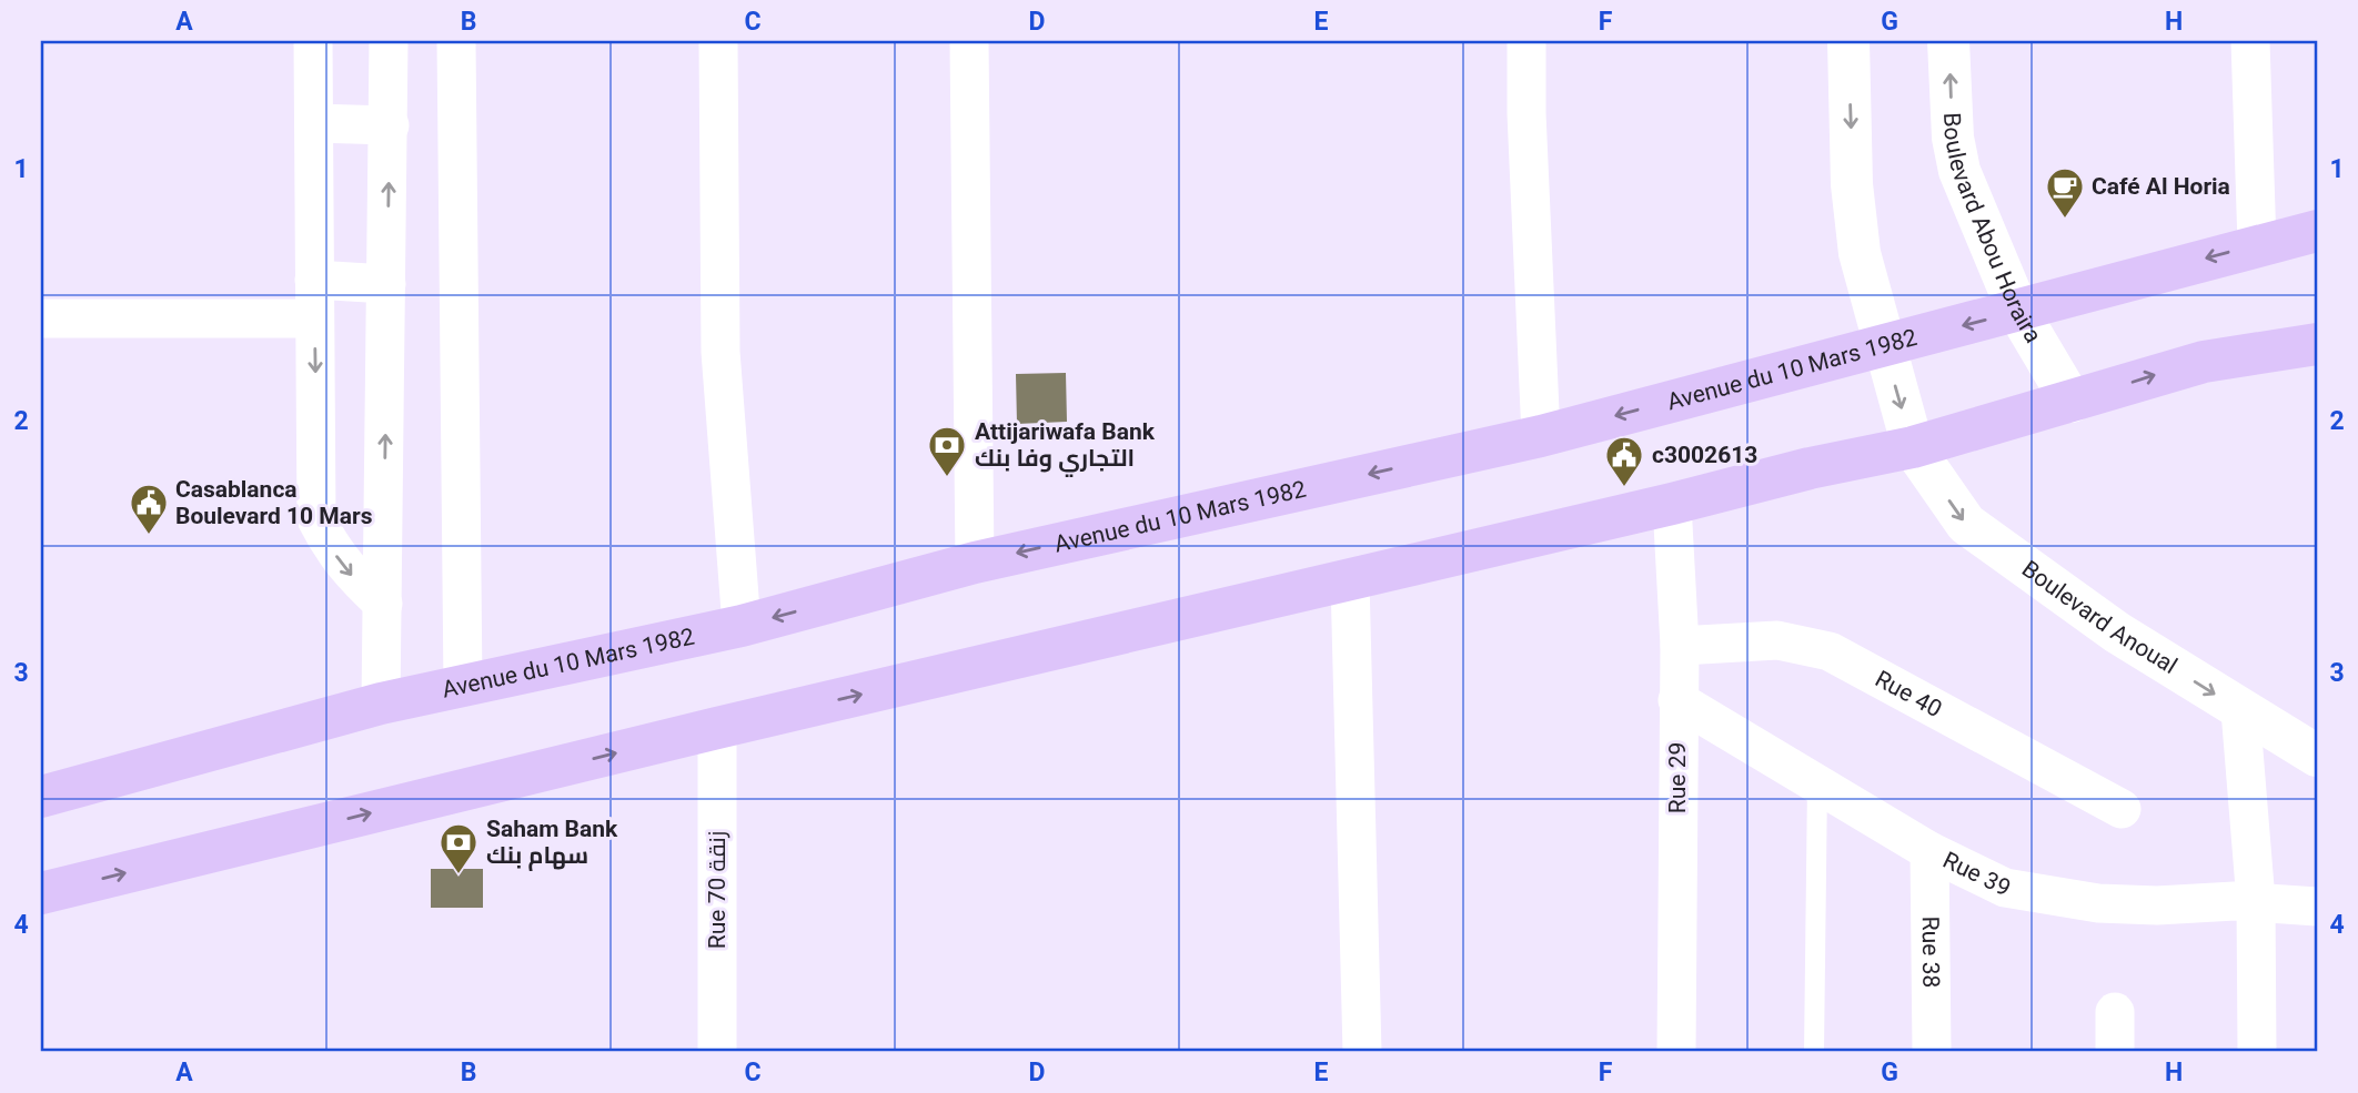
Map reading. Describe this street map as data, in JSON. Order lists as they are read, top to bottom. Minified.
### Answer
{"streets":{"main road":["Boulevard Abou Horaira","Avenue du 10 Mars 1982","Boulevard Anoual"],"street":["Rue 40","Rue 29","Rue 39","Rue 70 زنقة","Rue 38"]},"crossings":[["Boulevard Abou Horaira","Avenue du 10 Mars 1982"],["Rue 40","Rue 29"],["Rue 29","Rue 39"],["Rue 39","Rue 38"]],"one_way":["Boulevard Anoual"],"places":{"cafe":["Café Al Horia"],"bank":["Attijariwafa Bank التجاري وفا بنك","Saham Bank سهام بنك"],"public building":["c3002613","Casablanca Boulevard 10 Mars"]},"grid":{"columns":["A","B","C","D","E","F","G","H"],"rows":["1","2","3","4"]}}
